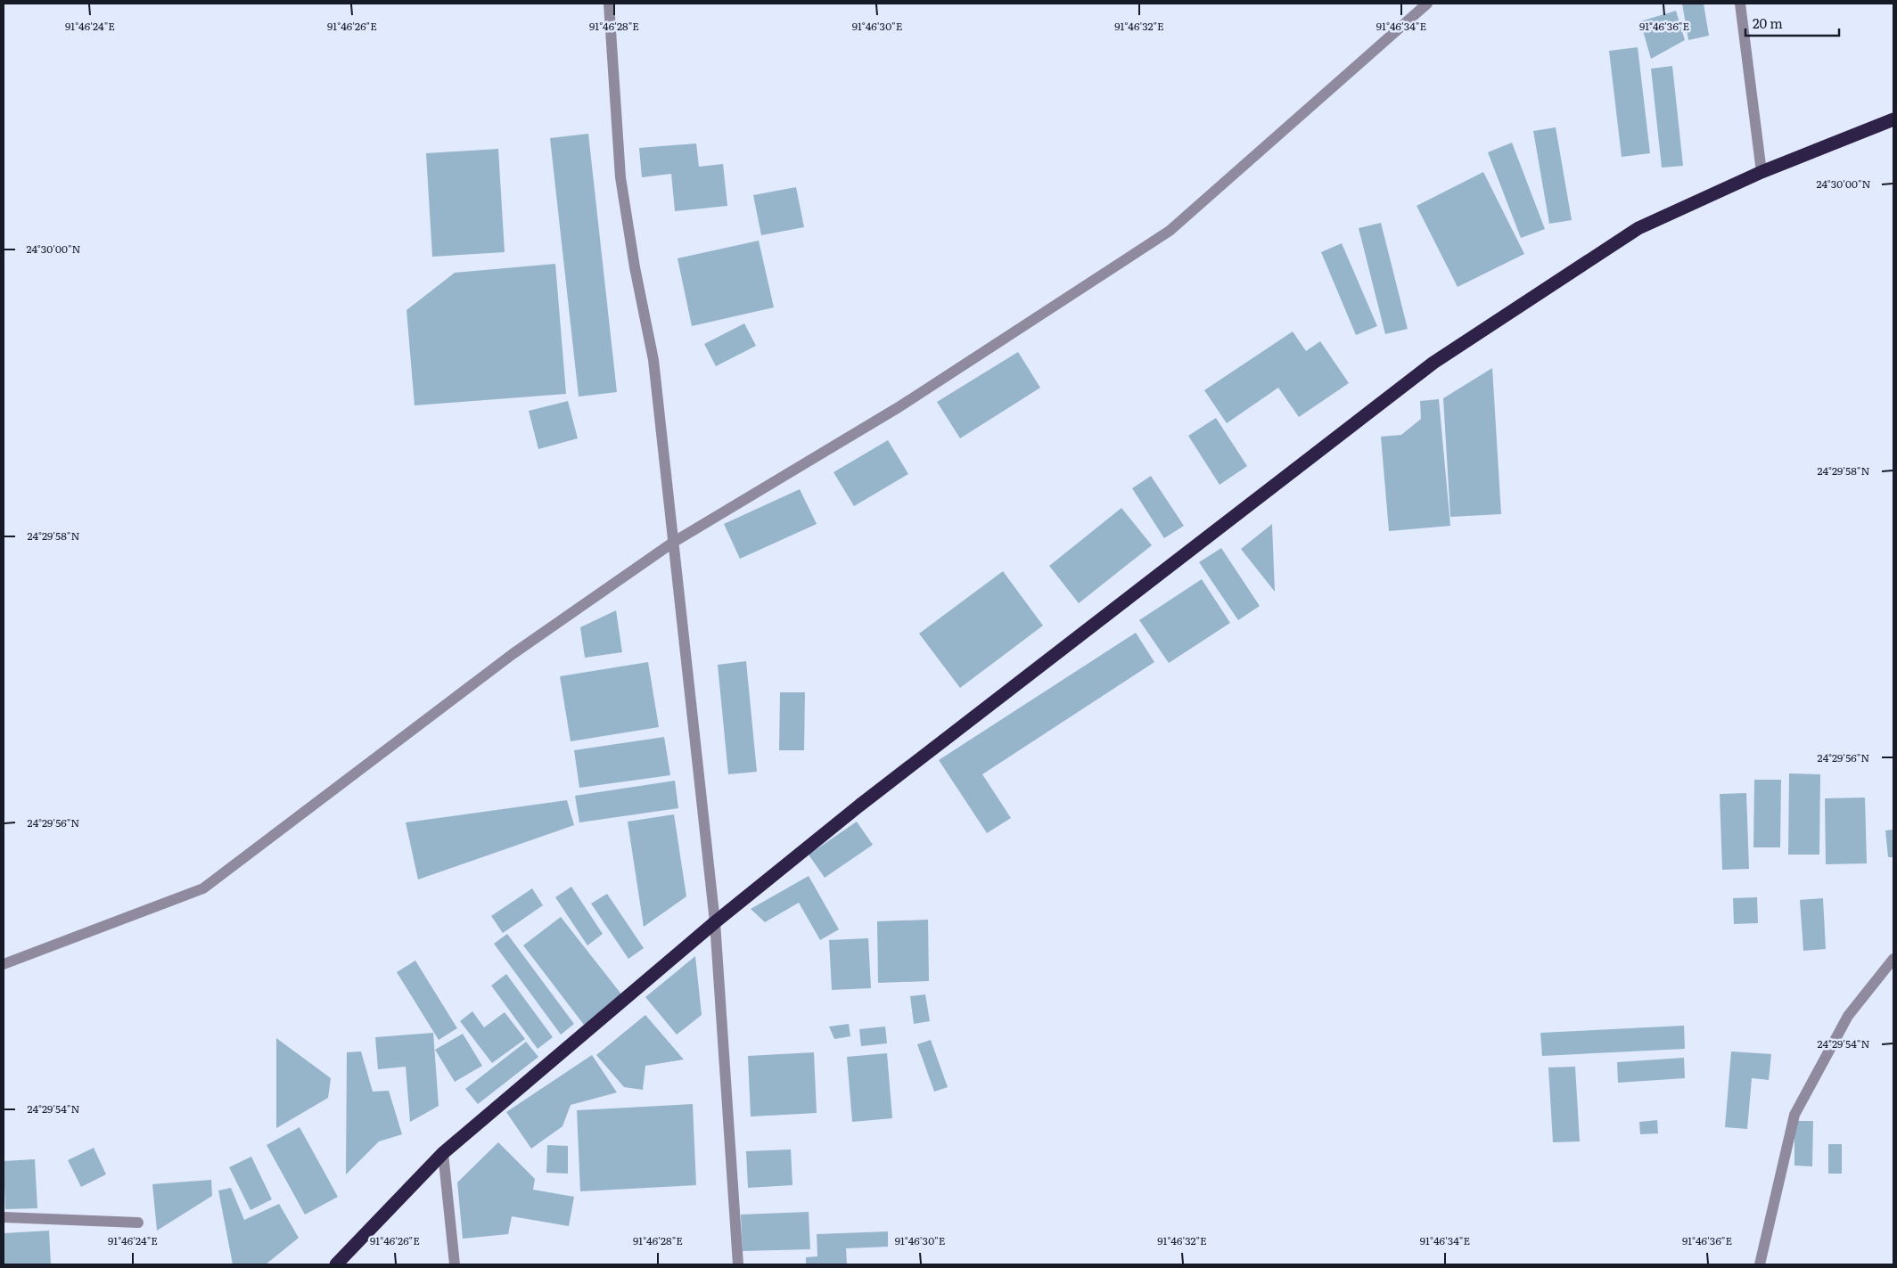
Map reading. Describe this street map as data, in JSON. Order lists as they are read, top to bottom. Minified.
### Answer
{"scale_bar":"20 m","coordinates":["91°46'24\"E","91°46'26\"E","91°46'28\"E","91°46'30\"E","91°46'32\"E","91°46'34\"E","91°46'36\"E","24°30'00\"N","24°29'58\"N","24°29'56\"N","24°29'54\"N"]}
